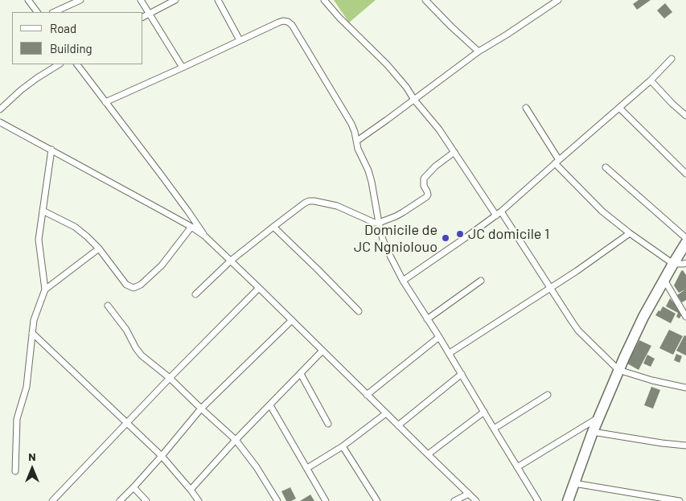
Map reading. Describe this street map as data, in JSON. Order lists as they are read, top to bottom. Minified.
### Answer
{"places":["JC domicile 1","Domicile de JC Ngniolouo"],"legend":["Road","Building"],"north":"top"}
